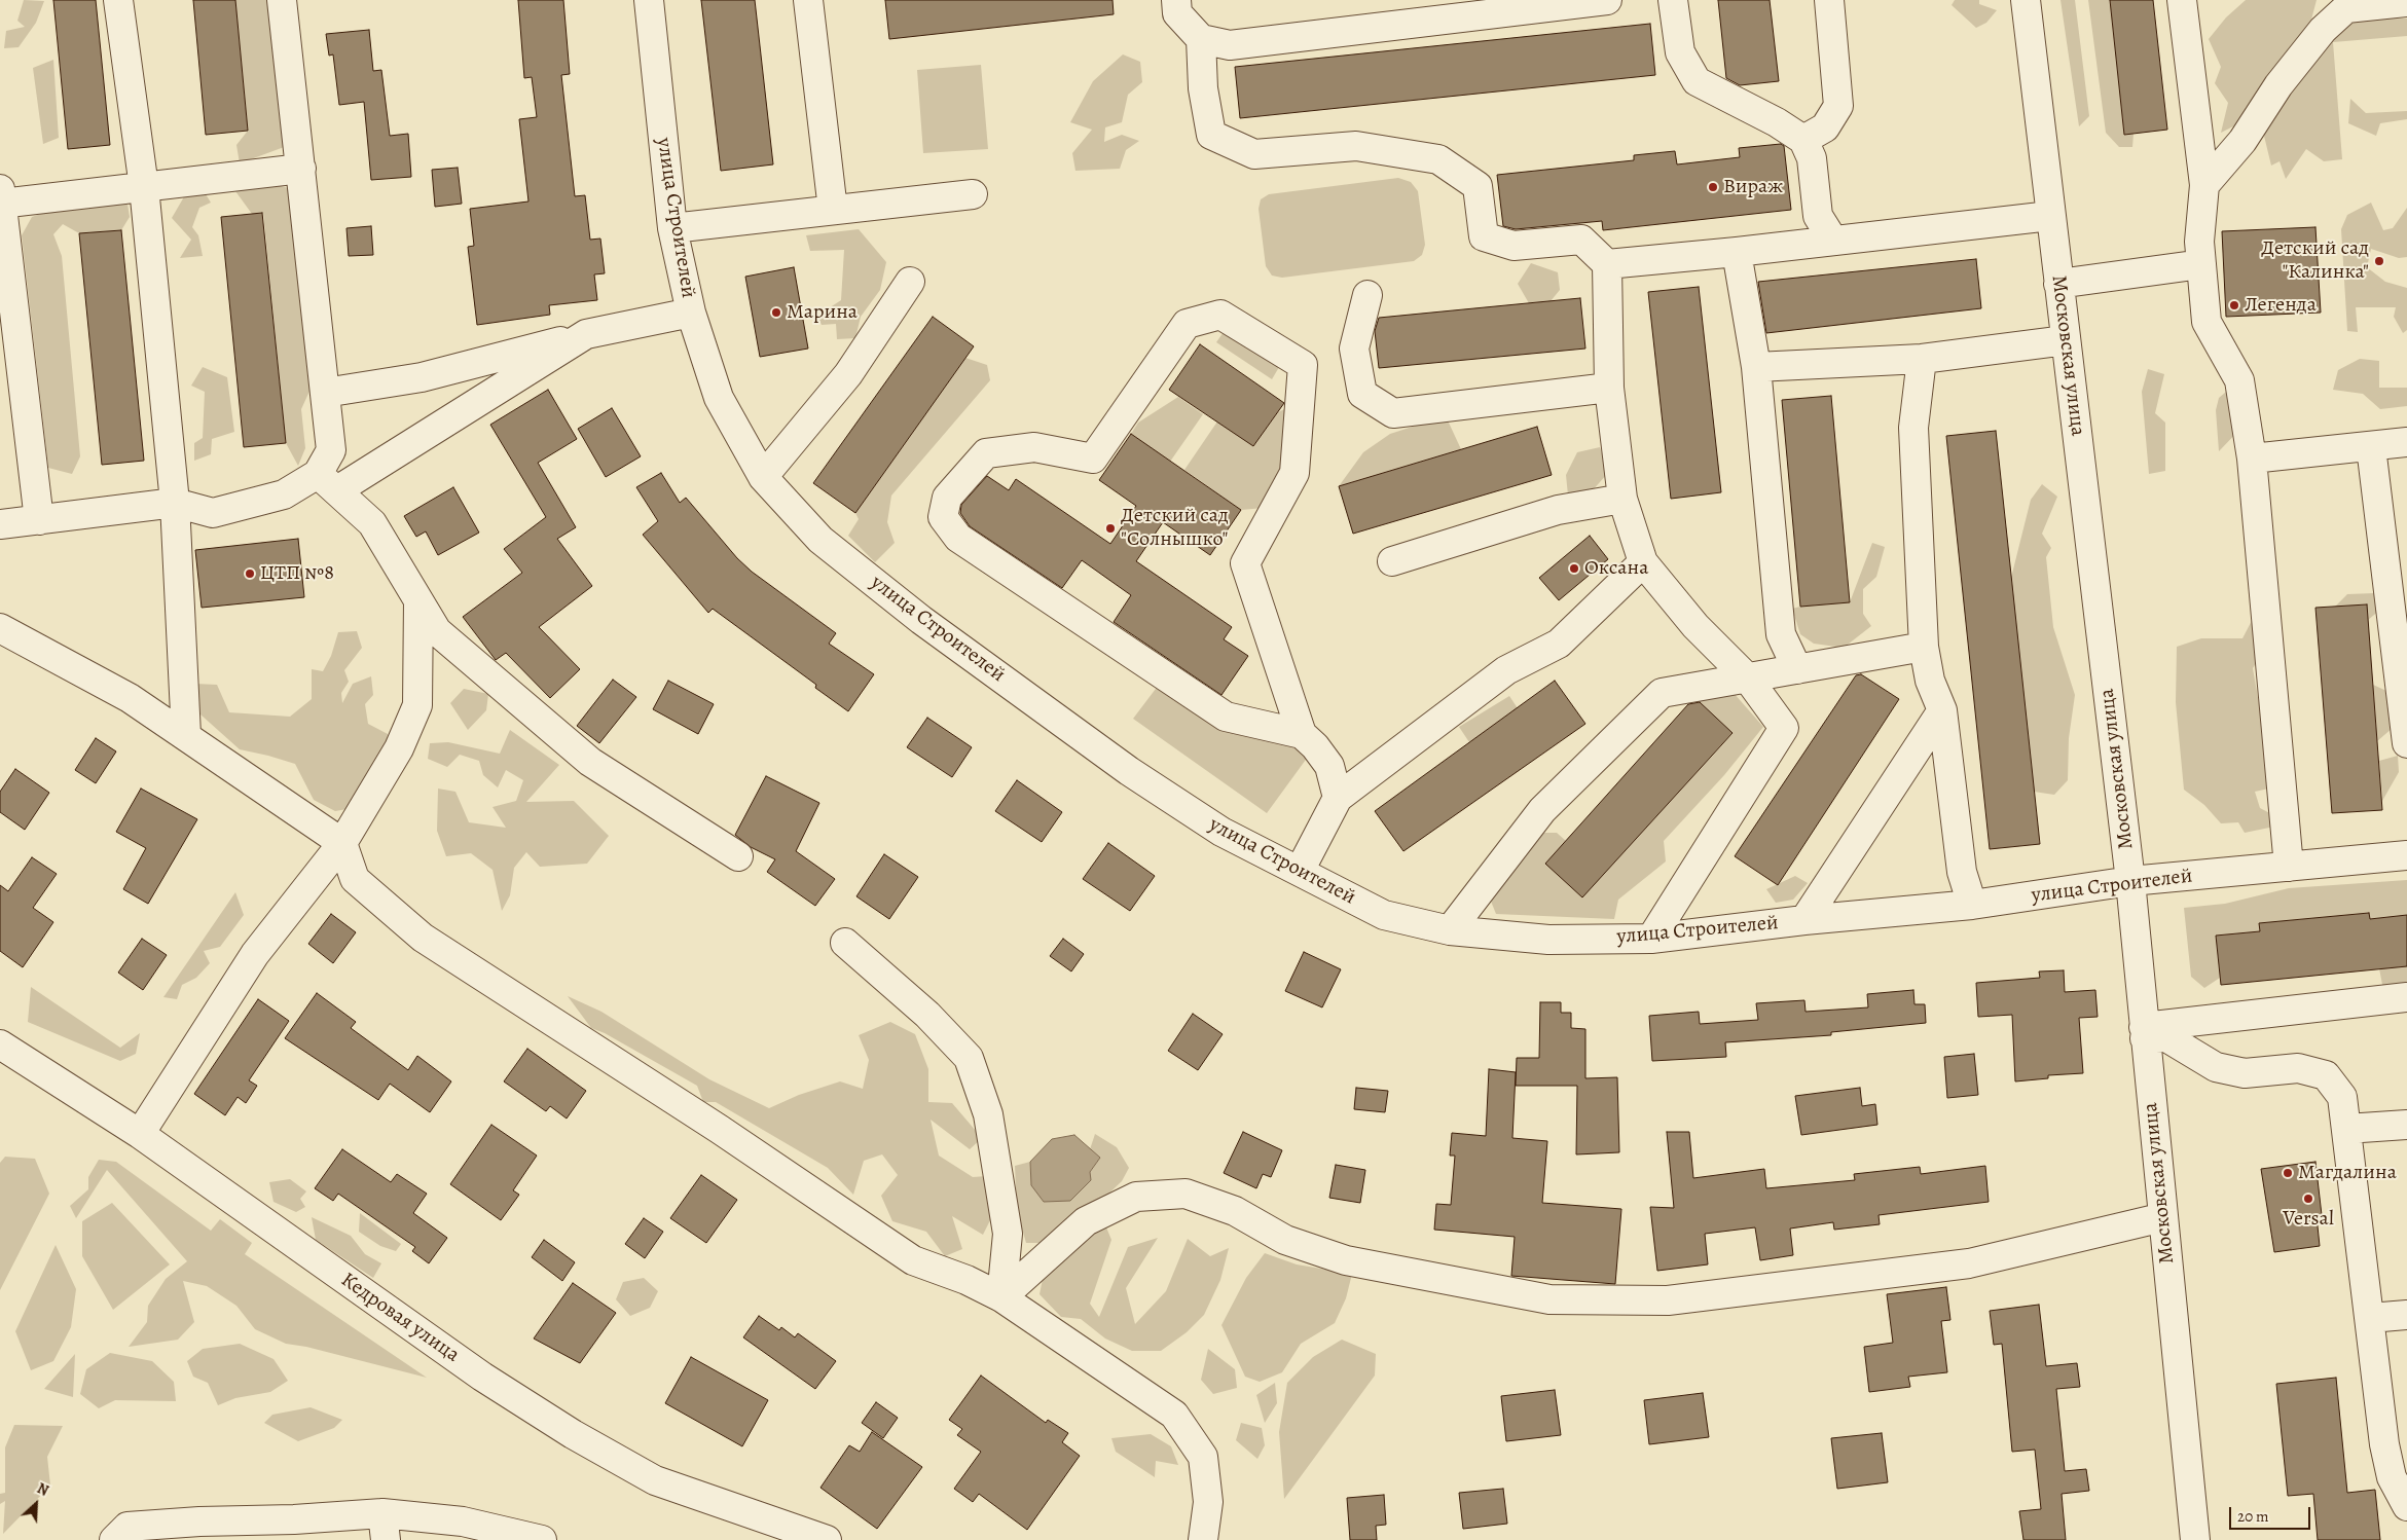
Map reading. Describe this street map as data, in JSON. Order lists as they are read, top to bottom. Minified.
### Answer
{"streets":{"street":["улица Строителей","Московская улица","Кедровая улица"]},"crossings":[["улица Строителей","Московская улица"]],"places":["Вираж","Детский сад \"Калинка\"","Легенда","Марина","Детский сад \"Солнышко\"","Оксана","ЦТП №8","Магдалина","Versal"],"scale_bar":"20 m","north":"top right"}
